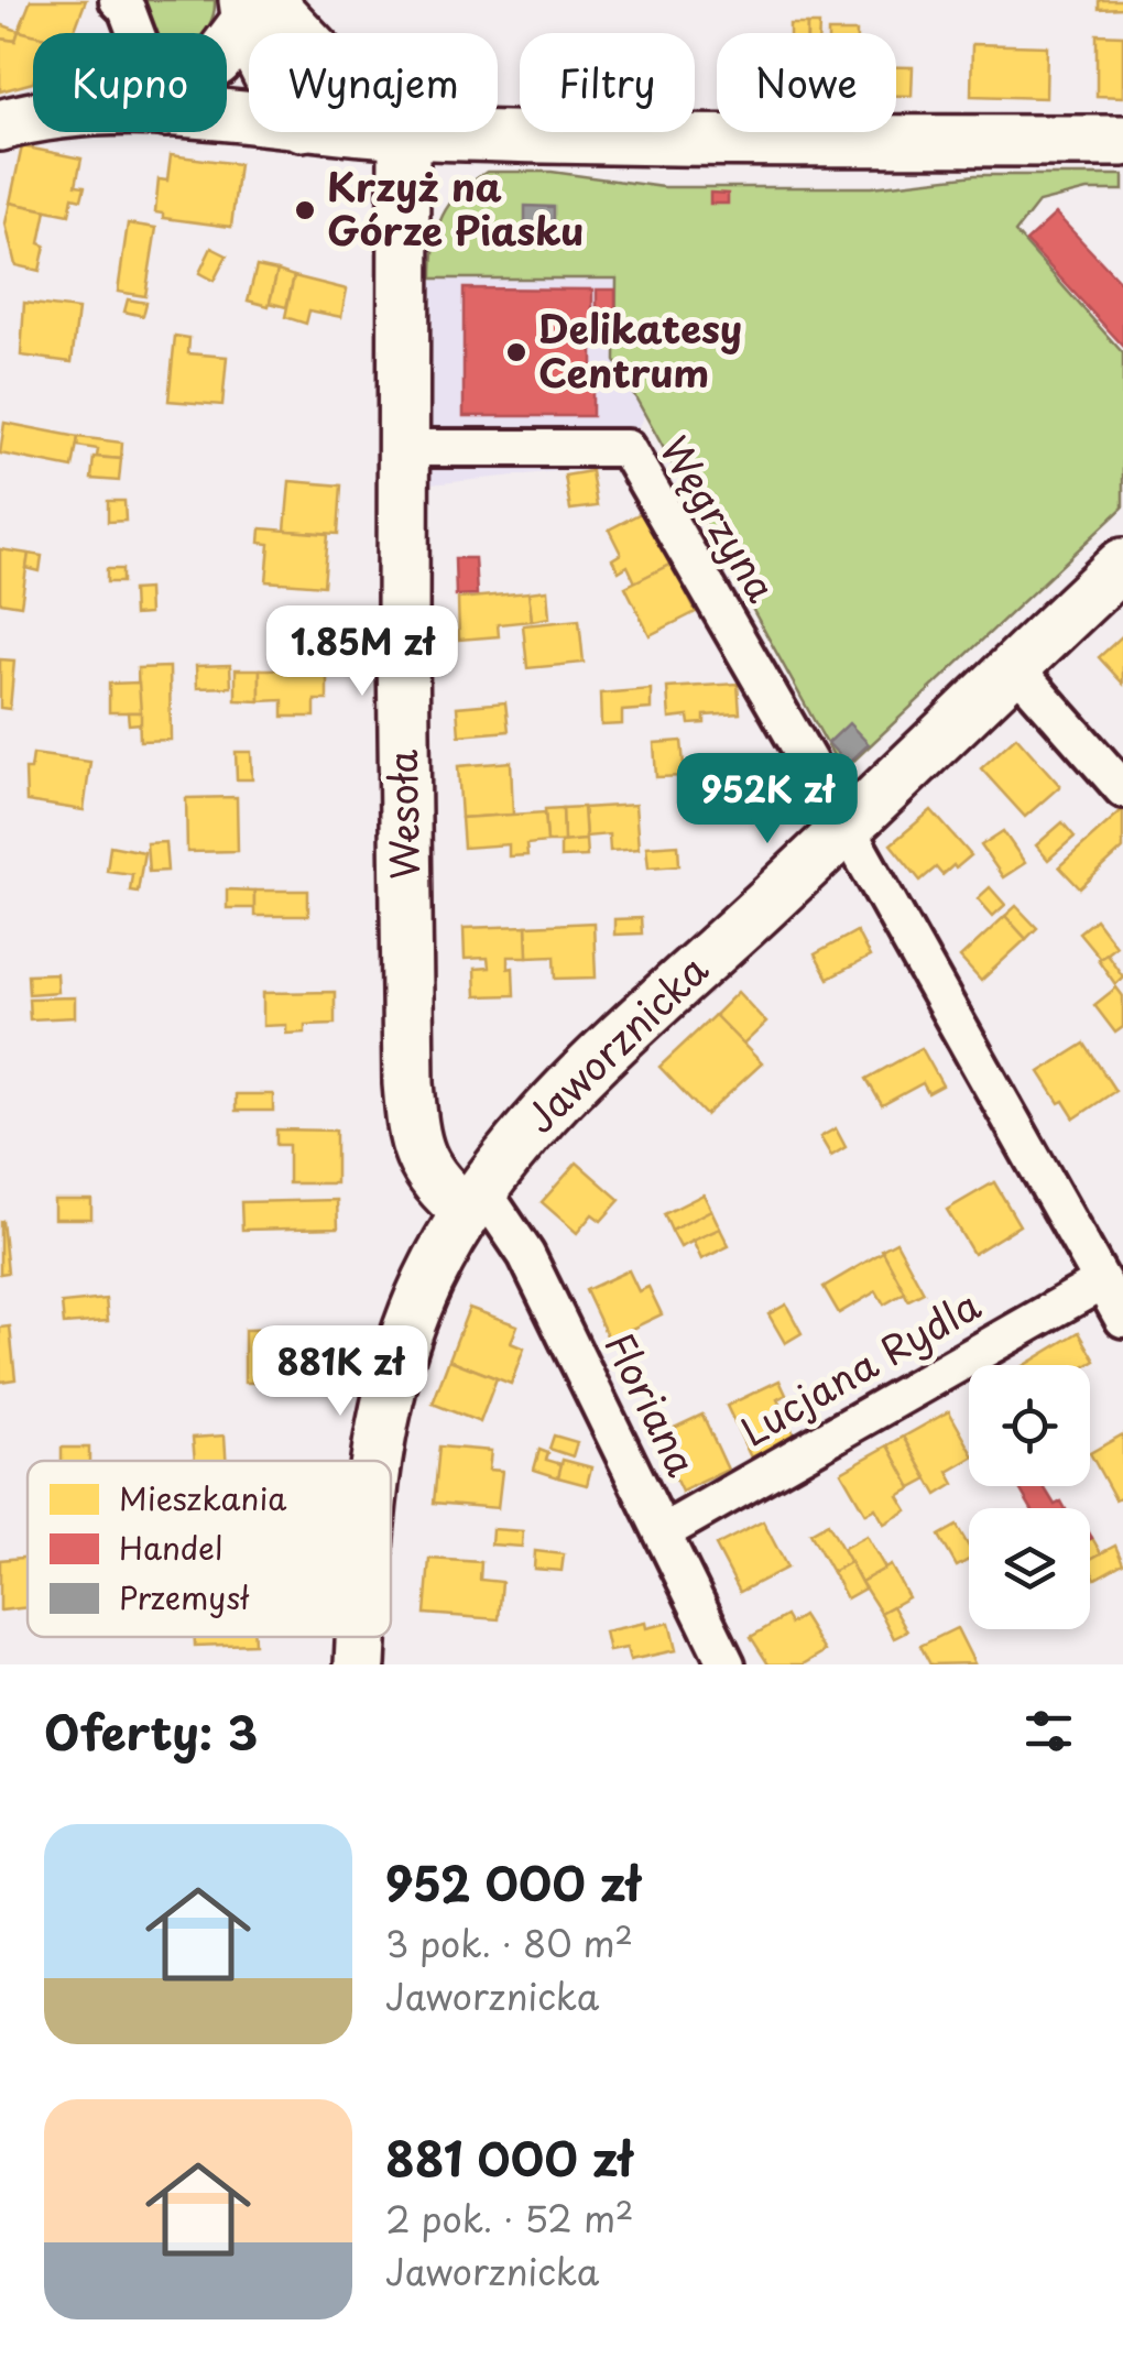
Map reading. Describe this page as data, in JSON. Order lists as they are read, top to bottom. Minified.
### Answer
{"streets":{"street":["Węgrzyna","Wesoła","Jaworznicka","Lucjana Rydla","Floriana"]},"crossings":[["Węgrzyna","Wesoła"],["Węgrzyna","Jaworznicka"],["Wesoła","Jaworznicka"],["Wesoła","Floriana"],["Jaworznicka","Floriana"],["Lucjana Rydla","Floriana"]],"places":["Krzyż na Górze Piasku","Delikatesy Centrum"],"legend":["Mieszkania","Handel","Przemysł"],"page":{"chip":["Kupno","Wynajem","Filtry","Nowe"],"price":["1.85M zł","952K zł","881K zł"],"heading":"Oferty: 3","list":[{"name":"952 000 zł","note":"3 pok. · 80 m² · Jaworznicka"},{"name":"881 000 zł","note":"2 pok. · 52 m² · Jaworznicka"}]}}
